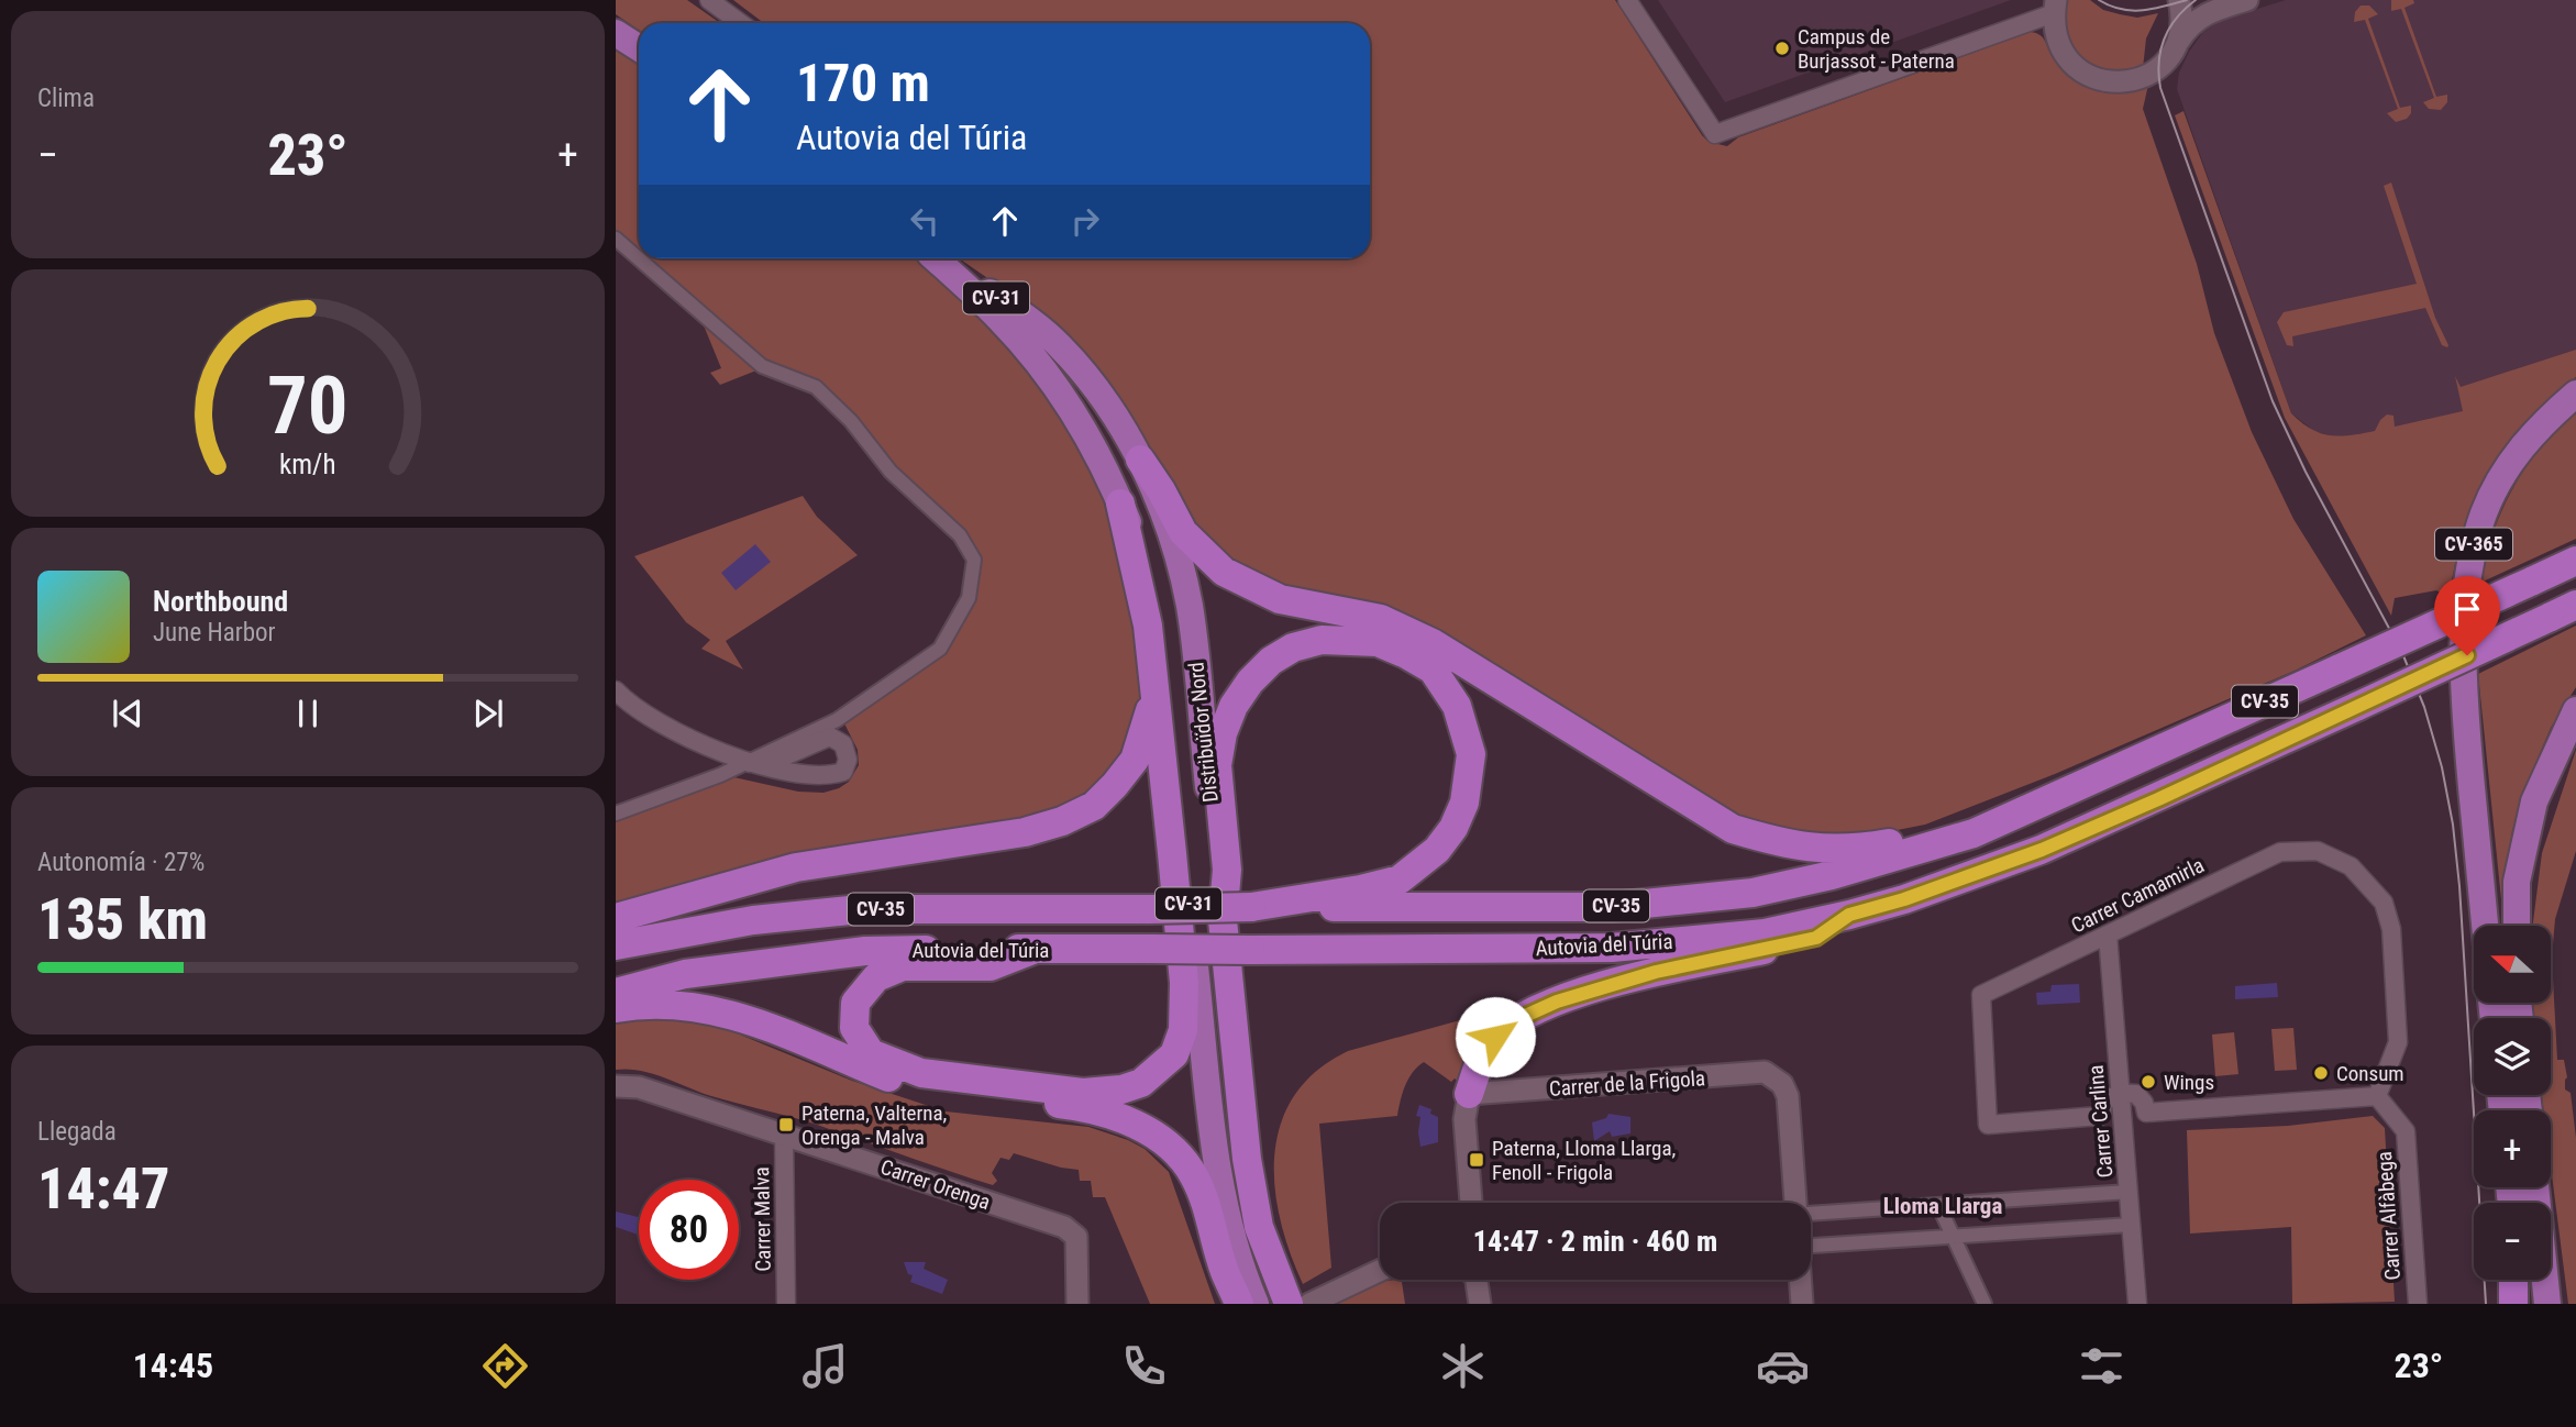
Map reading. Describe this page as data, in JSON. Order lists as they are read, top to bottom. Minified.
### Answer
{"streets":{"highway":["CV-31","CV-35","Distribuïdor Nord","Autovia del Túria"],"main road":["CV-365"],"street":["Carrer Camamirla","Carrer de la Frigola","Carrer Carlina","Carrer Orenga","Carrer Alfàbega","Carrer Malva"]},"crossings":[["Carrer Camamirla","Carrer Carlina"],["Carrer Camamirla","Carrer Alfàbega"],["Carrer Orenga","Carrer Malva"]],"districts":["Lloma Llarga"],"places":{"other":["Campus de Burjassot - Paterna","Consum","Wings"],"transit":["Paterna, Valterna, Orenga - Malva","Paterna, Lloma Llarga, Fenoll - Frigola"]},"north":"left","page":{"tile":["Clima",["Autonomía · 27%","135 km"],["Llegada","14:47"]],"turn":["170 m","Autovia del Túria"],"heat":["−","23°","+"],"song":["Northbound","June Harbor"],"map_buttons":["+","−"],"limit":"80","trip":"14:47 · 2 min · 460 m","tabs":["14:45","23°"],"gauge":["70","km/h"]}}
